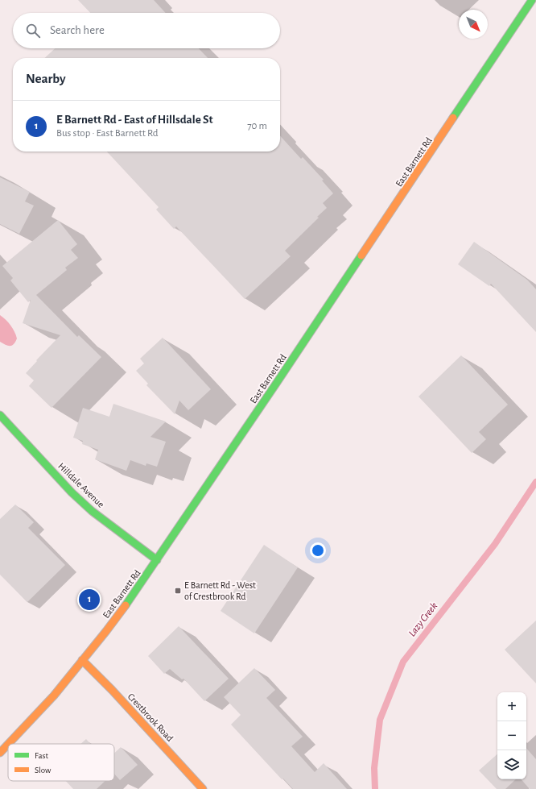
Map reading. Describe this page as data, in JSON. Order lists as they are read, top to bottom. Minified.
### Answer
{"streets":{"main road":["East Barnett Rd","Hilldale Avenue","Crestbrook Road"]},"crossings":[["East Barnett Rd","Hilldale Avenue"],["East Barnett Rd","Crestbrook Road"]],"water":["Lazy Creek"],"places":{"transit":["E Barnett Rd - West of Crestbrook Rd"]},"legend":["Fast","Slow"],"north":"bottom right","page":{"search":"Search here","heading":"Nearby","list":[{"mark":"1","name":"E Barnett Rd - East of Hillsdale St","note":"Bus stop · East Barnett Rd","value":"70 m"}],"pins":"1","map_buttons":["+","−"]}}
